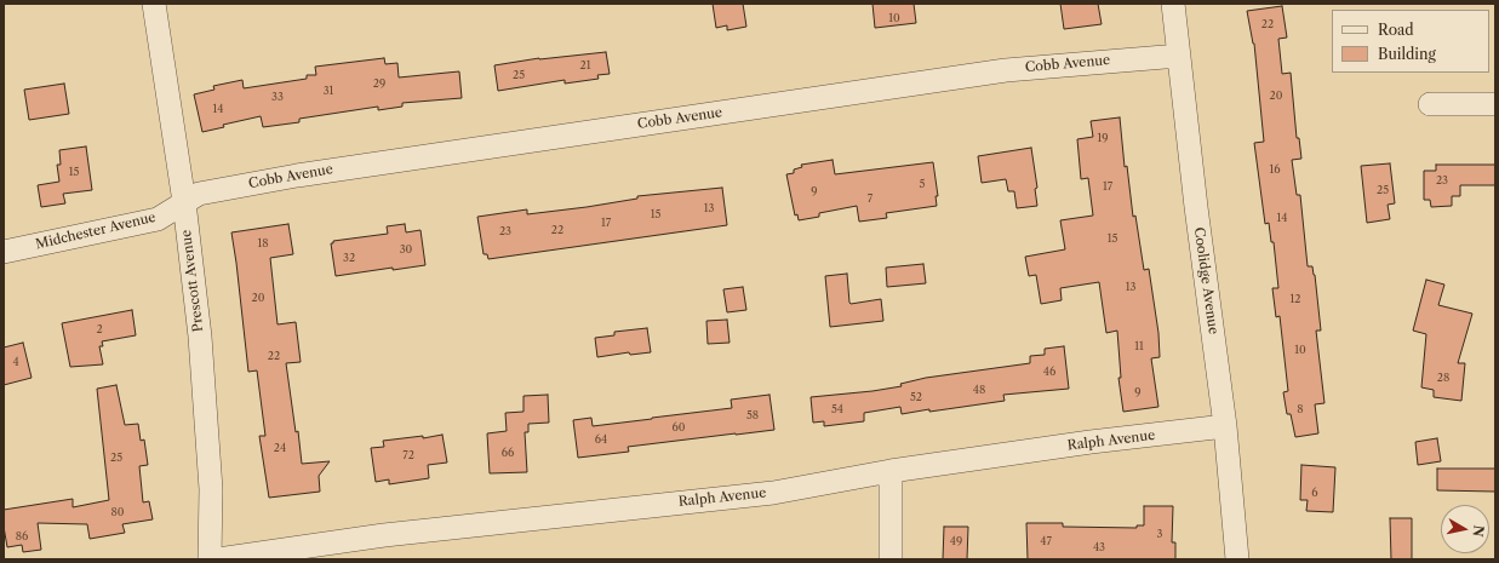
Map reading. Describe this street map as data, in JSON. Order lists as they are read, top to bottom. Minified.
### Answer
{"streets":{"street":["Cobb Avenue","Midchester Avenue","Prescott Avenue","Coolidge Avenue","Ralph Avenue"]},"crossings":[["Cobb Avenue","Midchester Avenue"],["Cobb Avenue","Prescott Avenue"],["Cobb Avenue","Coolidge Avenue"],["Midchester Avenue","Prescott Avenue"],["Coolidge Avenue","Ralph Avenue"]],"house_numbers":["10","22","21","25","29","31","20","33","14","19","16","15","23","5","17","25","9","7","13","15","14","17","22","23","15","18","30","32","13","20","12","2","11","10","22","4","46","28","48","9","52","54","8","58","60","64","24","66","72","25","6","80","3","86","49","47","43"],"legend":["Road","Building"],"north":"right"}
